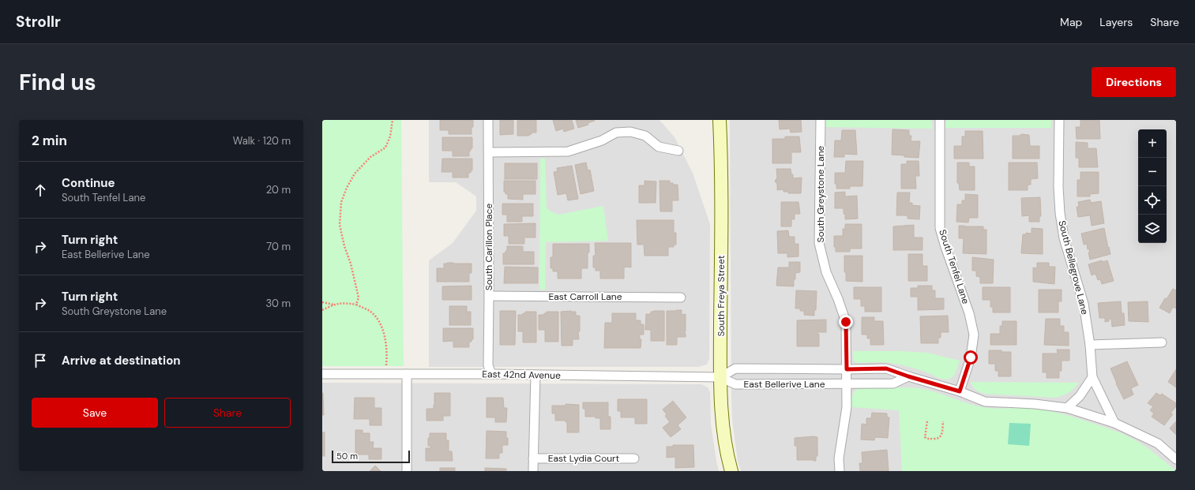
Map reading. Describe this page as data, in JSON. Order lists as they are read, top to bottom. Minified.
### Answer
{"streets":{"main road":["South Freya Street"],"street":["South Greystone Lane","South Carillon Place","South Tenfel Lane","South Bellegrove Lane","East Carroll Lane","East 42nd Avenue","East Bellerive Lane","East Lydia Court"]},"crossings":[["South Greystone Lane","East Bellerive Lane"],["South Carillon Place","East Carroll Lane"],["South Carillon Place","East 42nd Avenue"],["South Tenfel Lane","East Bellerive Lane"],["South Bellegrove Lane","East Bellerive Lane"],["South Freya Street","East 42nd Avenue"],["South Freya Street","East Bellerive Lane"],["East 42nd Avenue","East Bellerive Lane"]],"scale_bar":"50 m","page":{"header":"Strollr","nav":["Map","Layers","Share"],"buttons":["Directions",["Save","Share"]],"title":"Find us","heading":["2 min","Walk · 120 m"],"map_buttons":["+","−"],"list":[["Continue","South Tenfel Lane","20 m"],["Turn right","East Bellerive Lane","70 m"],["Turn right","South Greystone Lane","30 m"],"Arrive at destination"],"scale":"50 m"}}
